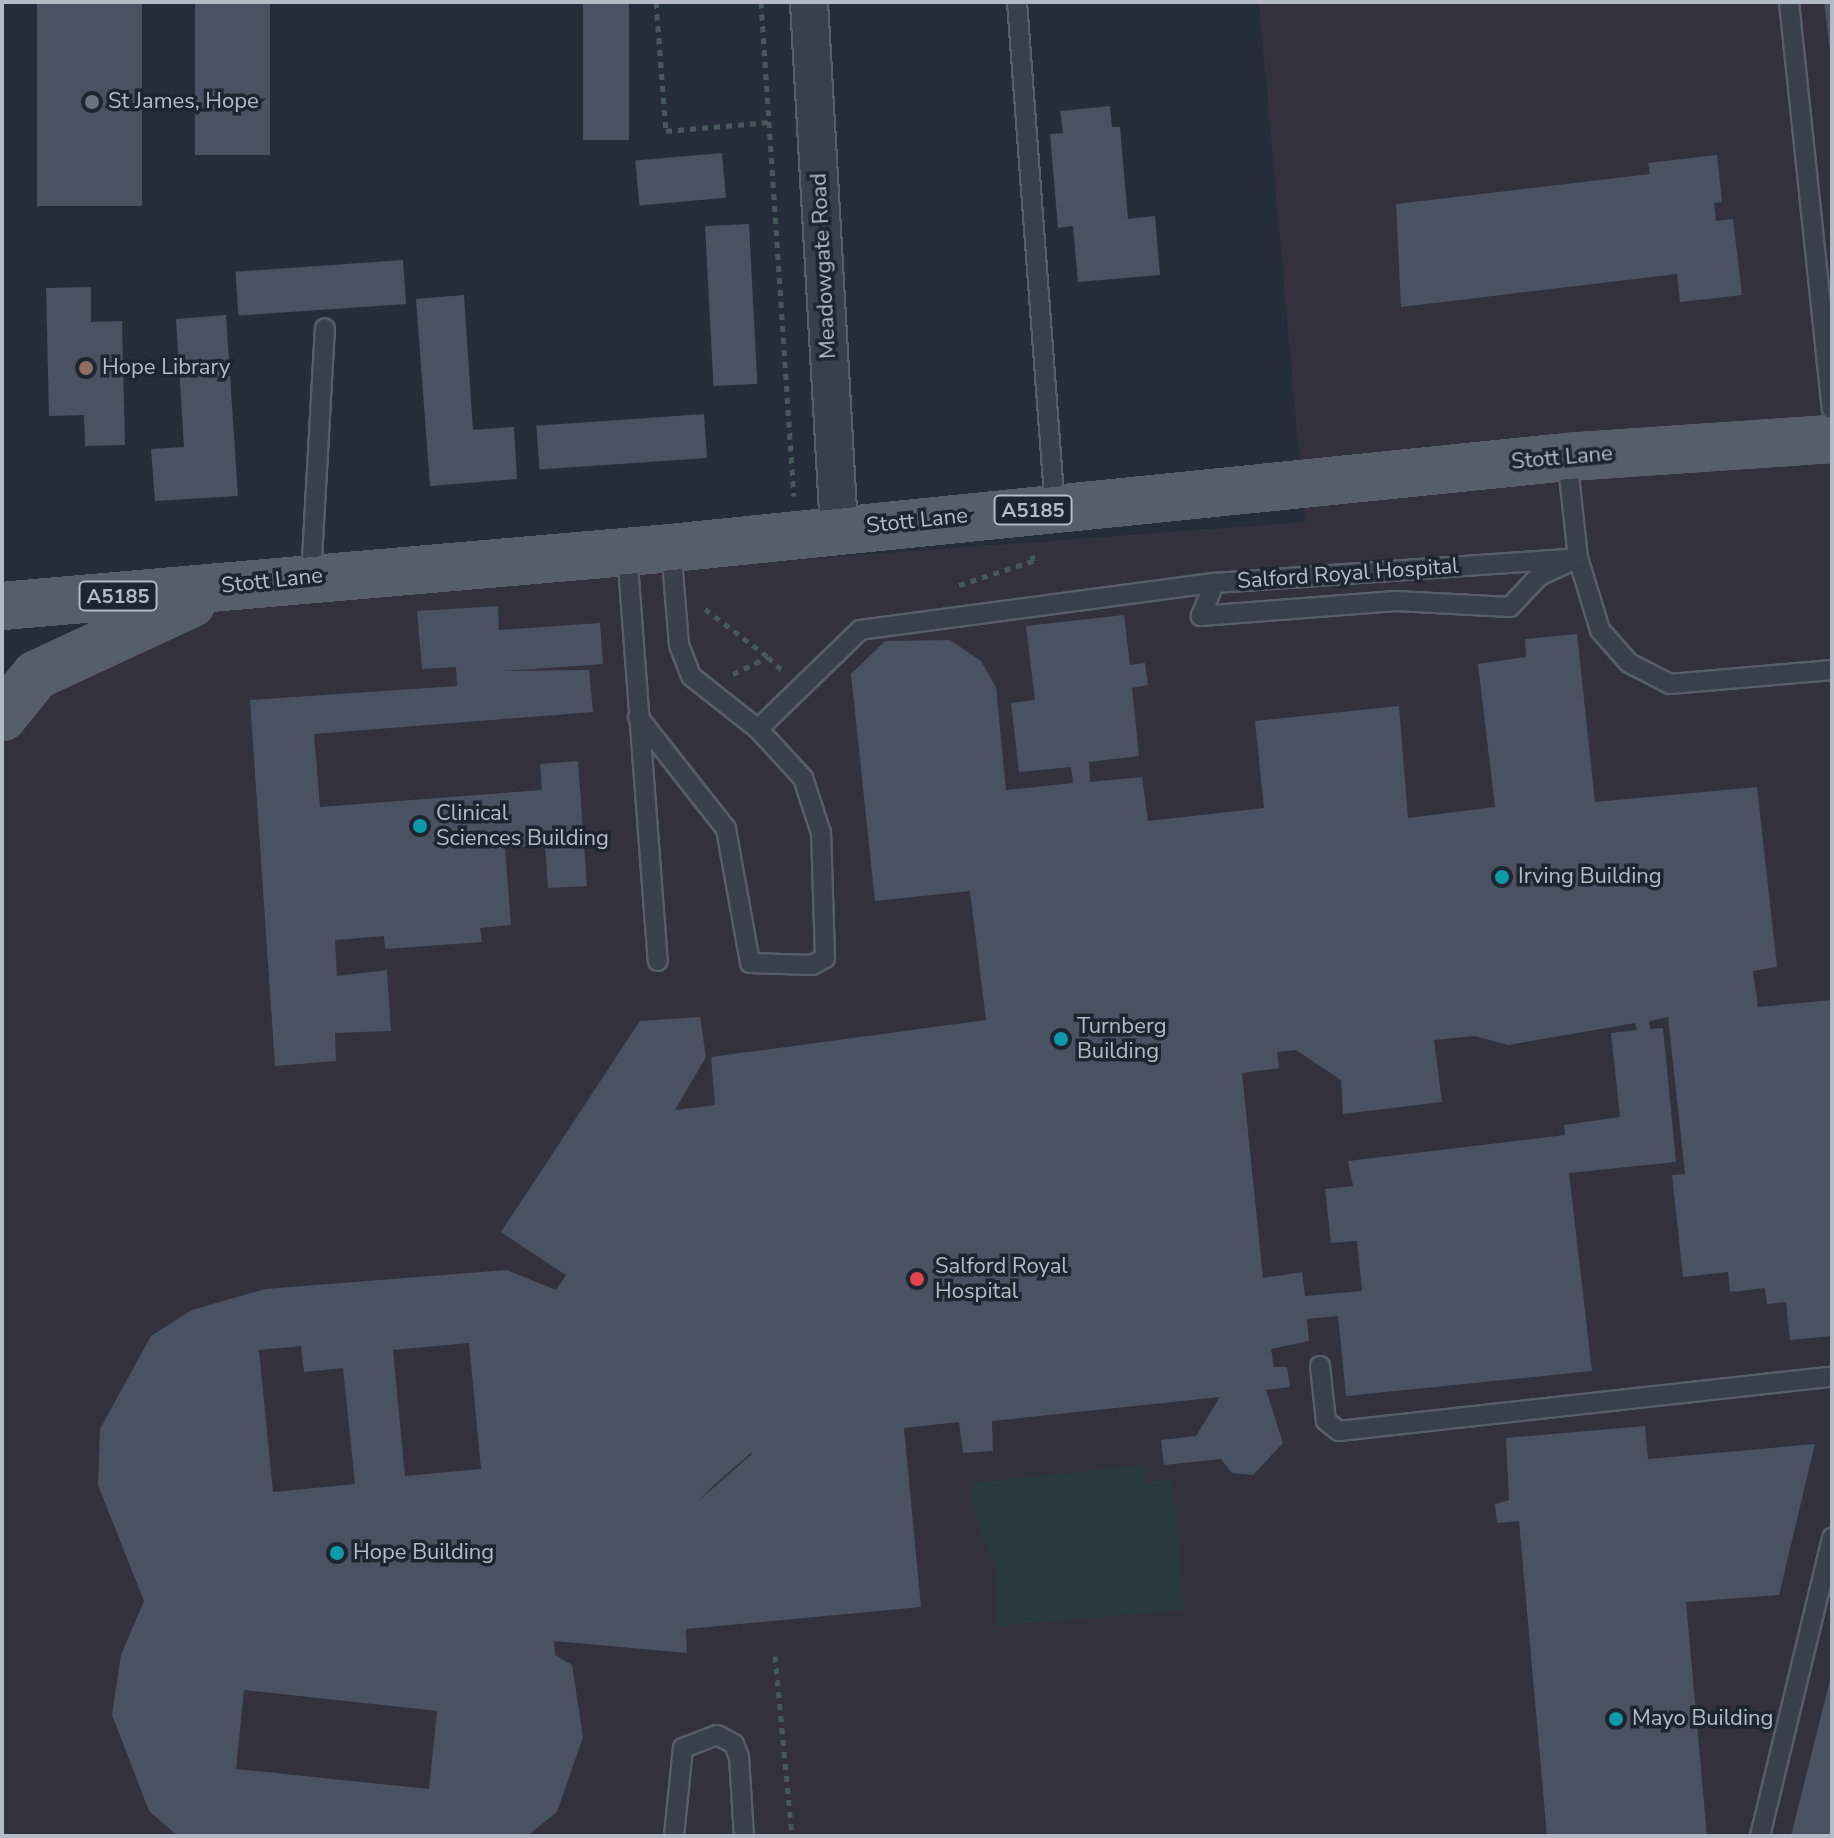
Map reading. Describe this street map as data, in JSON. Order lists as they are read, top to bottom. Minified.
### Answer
{"streets":{"main road":["Stott Lane","A5185"],"street":["Meadowgate Road"],"lane":["Salford Royal Hospital"]},"crossings":[["Meadowgate Road","Stott Lane"]],"places":["St James, Hope","Hope Library","Clinical Sciences Building","Irving Building","Turnberg Building","Salford Royal Hospital","Hope Building","Mayo Building"]}
